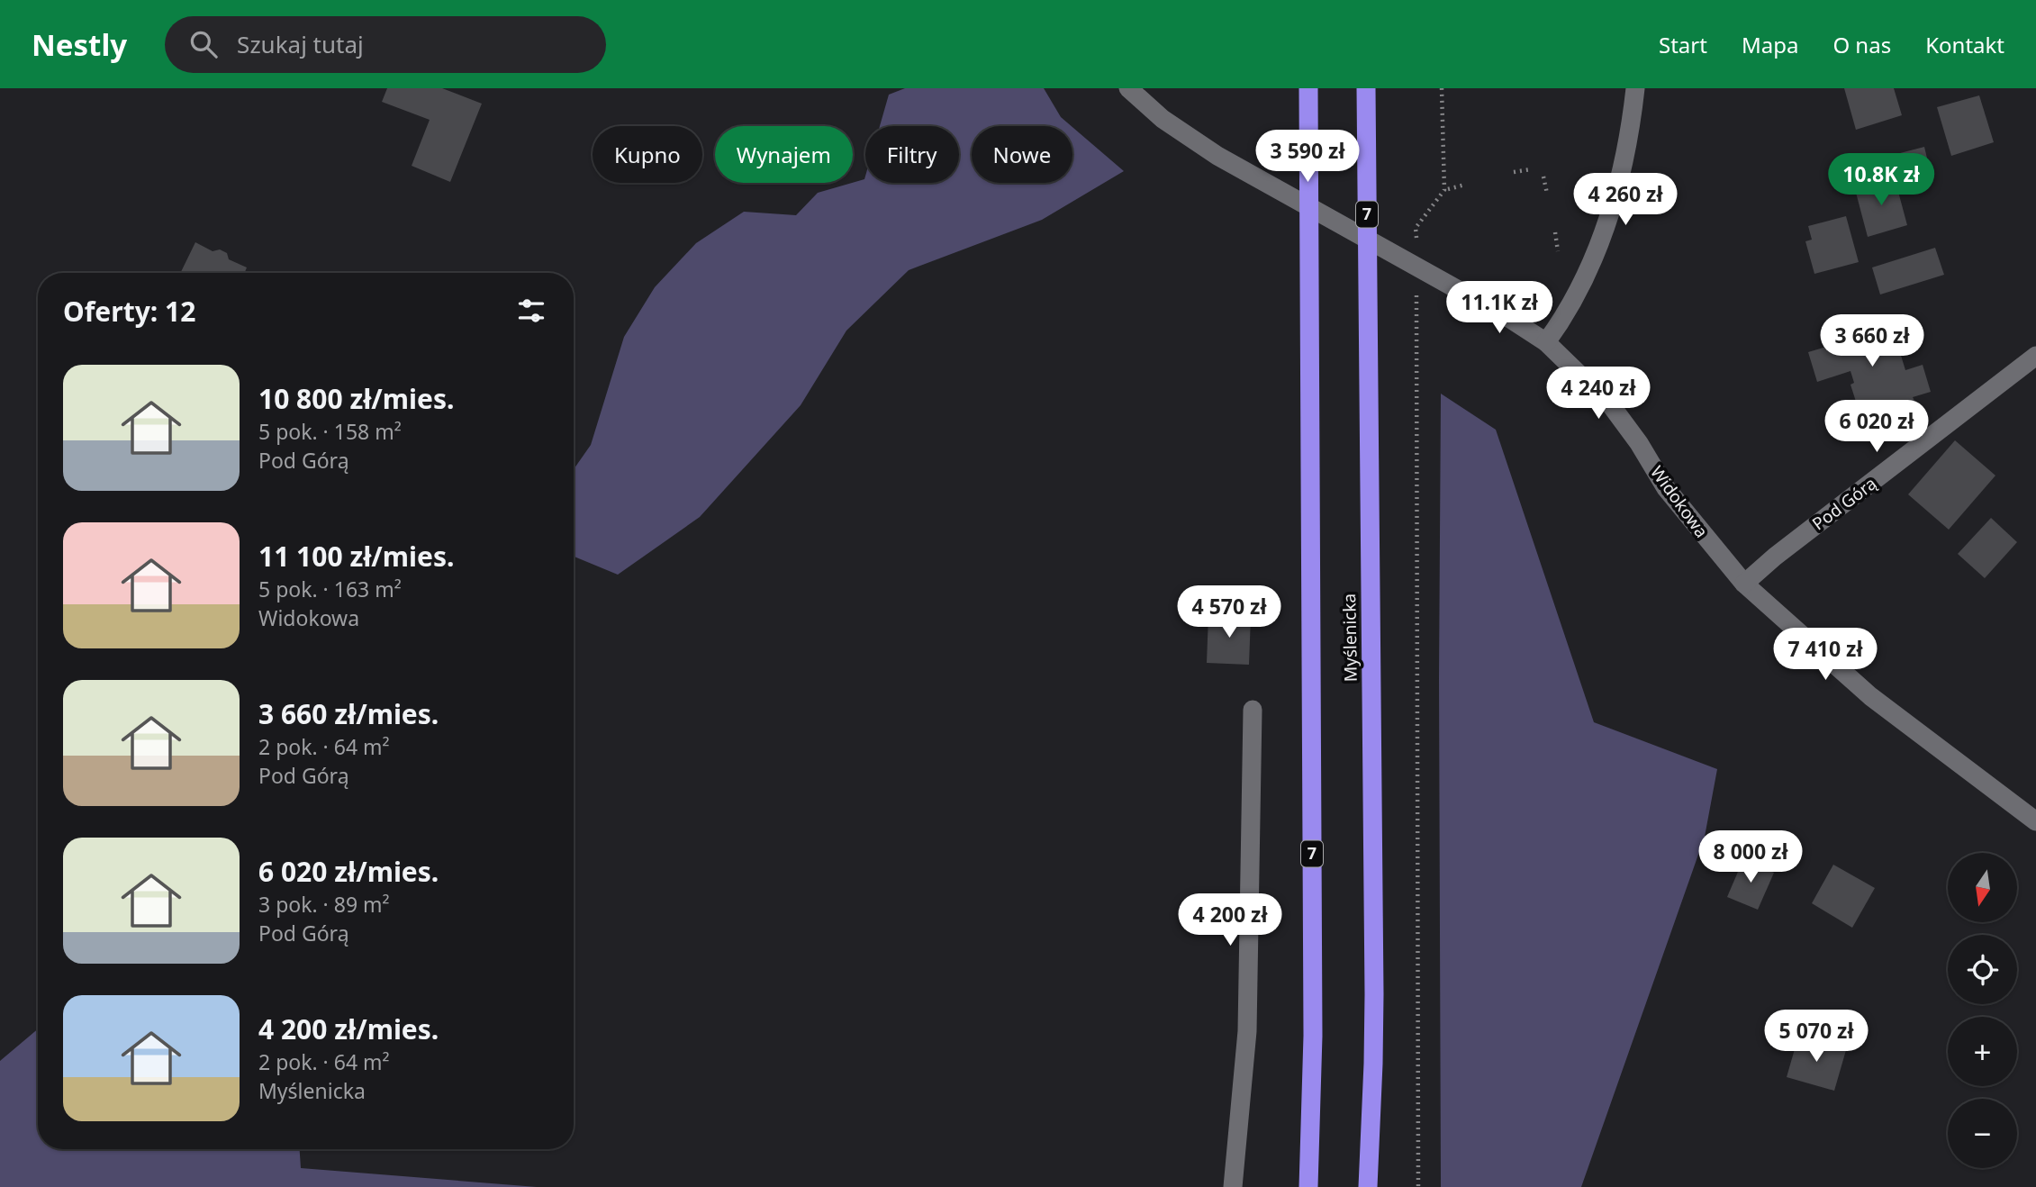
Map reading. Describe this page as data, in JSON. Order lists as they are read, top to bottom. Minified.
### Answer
{"streets":{"highway":["7","Myślenicka"],"street":["Widokowa","Pod Górą"]},"crossings":[["Widokowa","Pod Górą"]],"north":"bottom","page":{"header":"Nestly","search":"Szukaj tutaj","nav":["Start","Mapa","O nas","Kontakt"],"chip":["Kupno","Wynajem","Filtry","Nowe"],"price":["3 590 zł","10.8K zł","4 260 zł","11.1K zł","3 660 zł","4 240 zł","6 020 zł","4 570 zł","7 410 zł","8 000 zł","4 200 zł","5 070 zł"],"heading":"Oferty: 12","list":[{"name":"10 800 zł/mies.","note":"5 pok. · 158 m² · Pod Górą"},{"name":"11 100 zł/mies.","note":"5 pok. · 163 m² · Widokowa"},{"name":"3 660 zł/mies.","note":"2 pok. · 64 m² · Pod Górą"},{"name":"6 020 zł/mies.","note":"3 pok. · 89 m² · Pod Górą"},{"name":"4 200 zł/mies.","note":"2 pok. · 64 m² · Myślenicka"}],"map_buttons":["+","−"]}}
